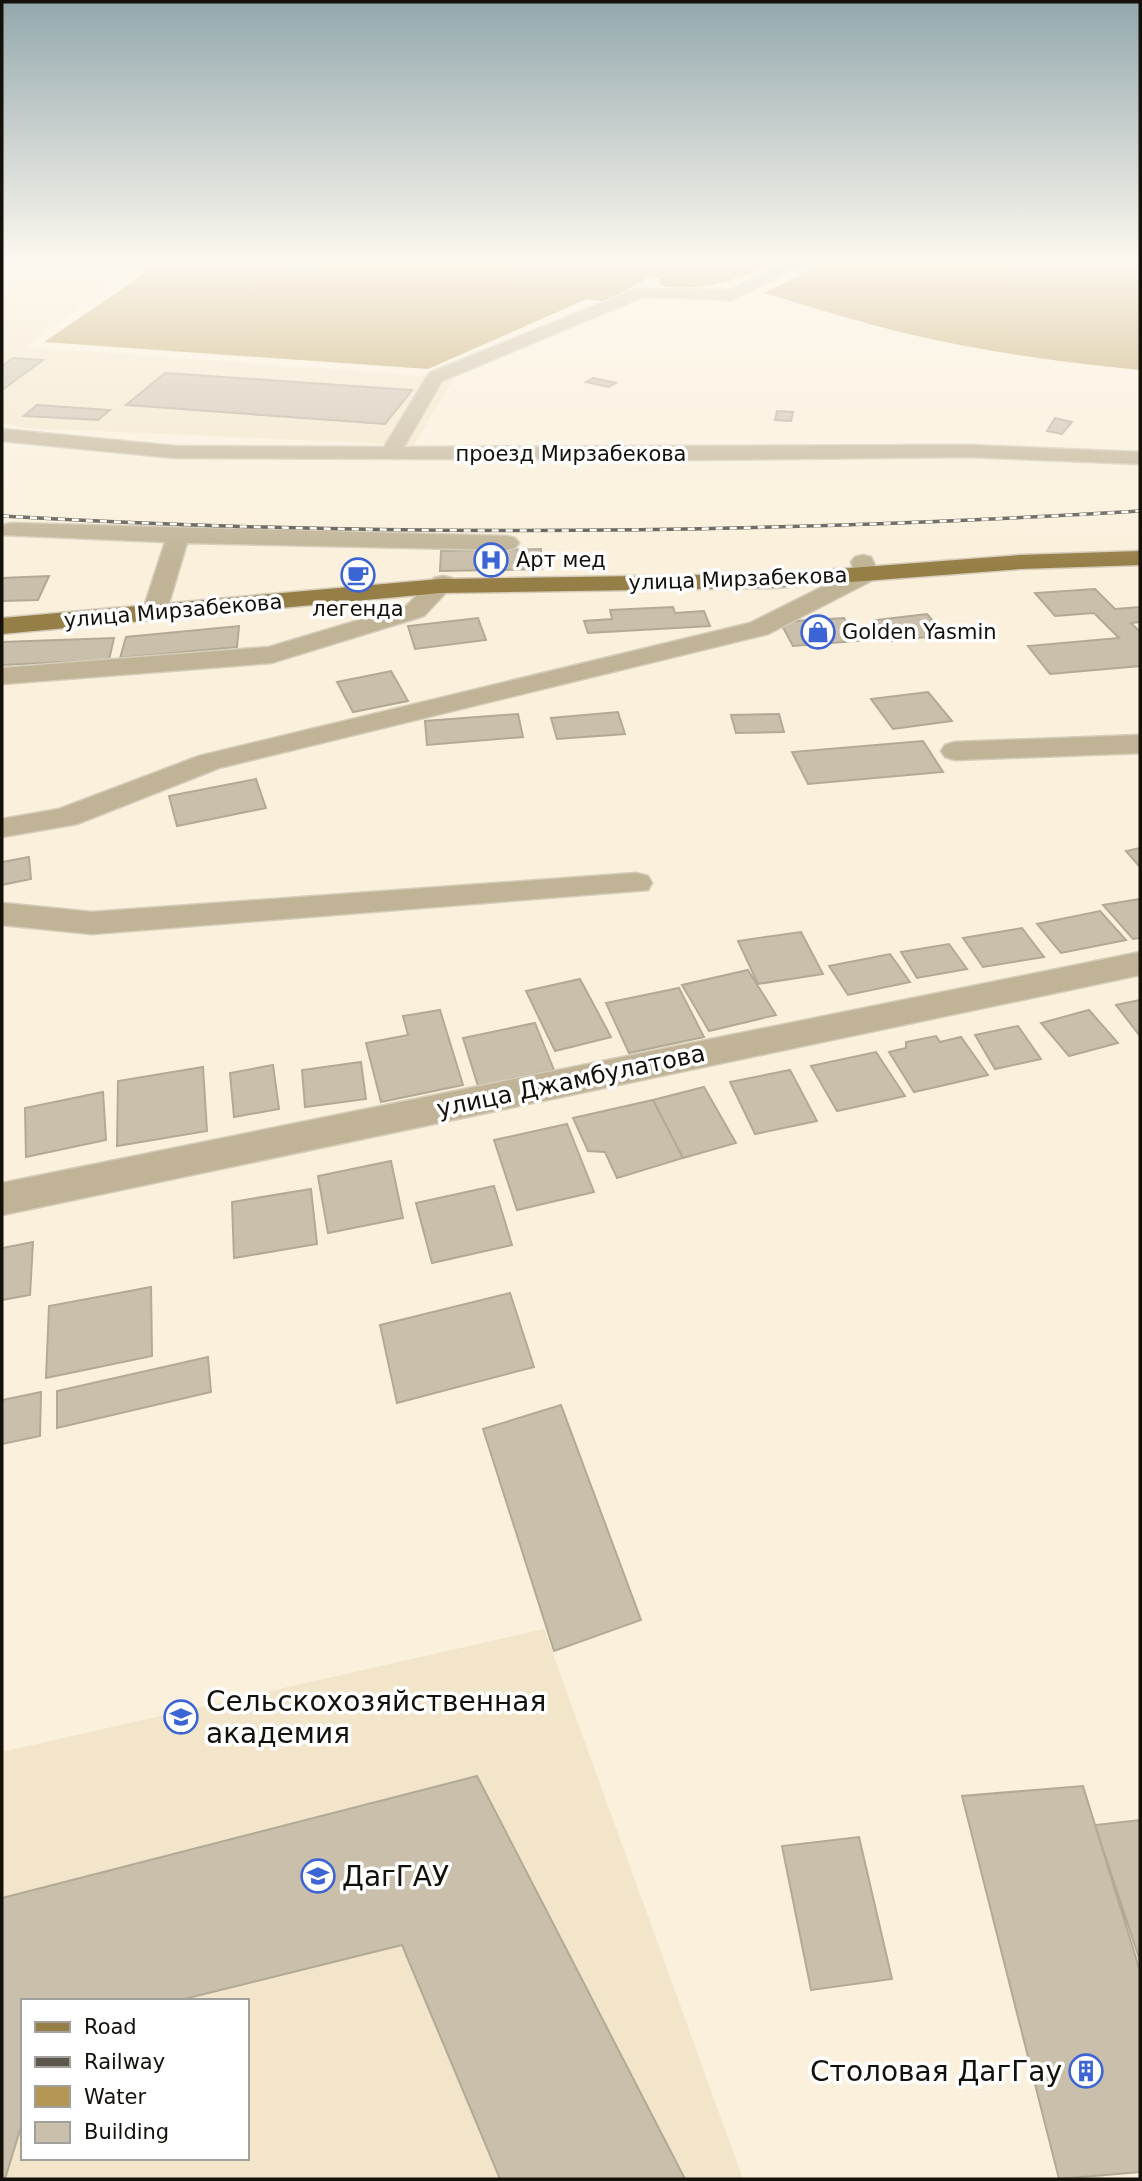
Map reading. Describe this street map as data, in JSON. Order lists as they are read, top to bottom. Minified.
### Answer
{"streets":{"main road":["улица Мирзабекова"],"street":["проезд Мирзабекова","улица Джамбулатова"]},"places":{"hospital":["Арт мед"],"cafe":["легенда"],"shop":["Golden Yasmin"],"school or university":["Сельскохозяйственная академия","ДагГАУ"],"building":["Столовая ДагГау"]},"legend":["Road","Railway","Water","Building"]}
